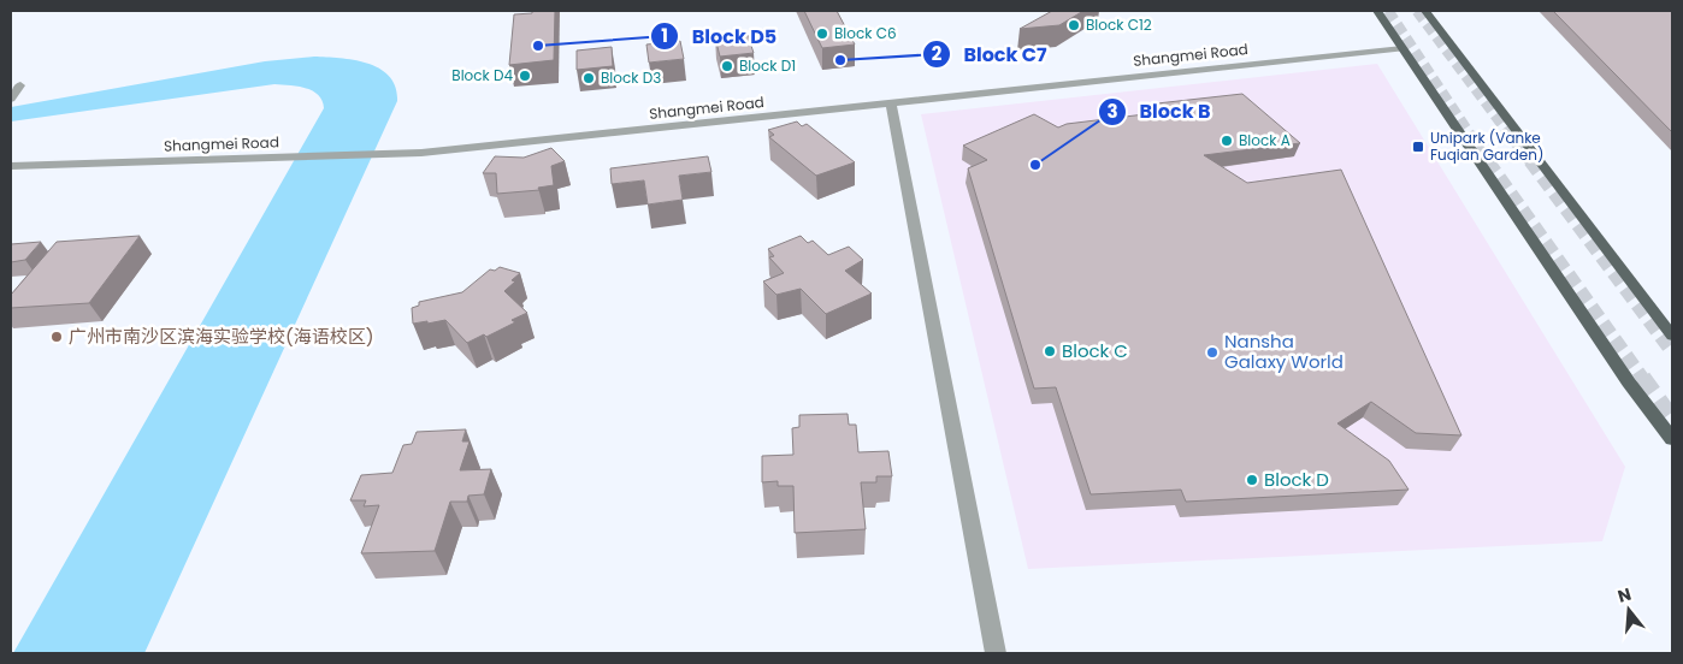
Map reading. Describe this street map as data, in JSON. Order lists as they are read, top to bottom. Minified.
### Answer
{"streets":{"street":["Shangmei Road"]},"places":{"other":["Block C12","Block C6","Block D5","Block C7","Block D1","Block D4","Block D3","Block A","Block B","广州市南沙区滨海实验学校(海语校区)","Block C","Nansha Galaxy World","Block D"],"transit":["Unipark (Vanke Fuqian Garden)"]},"north":"top"}
